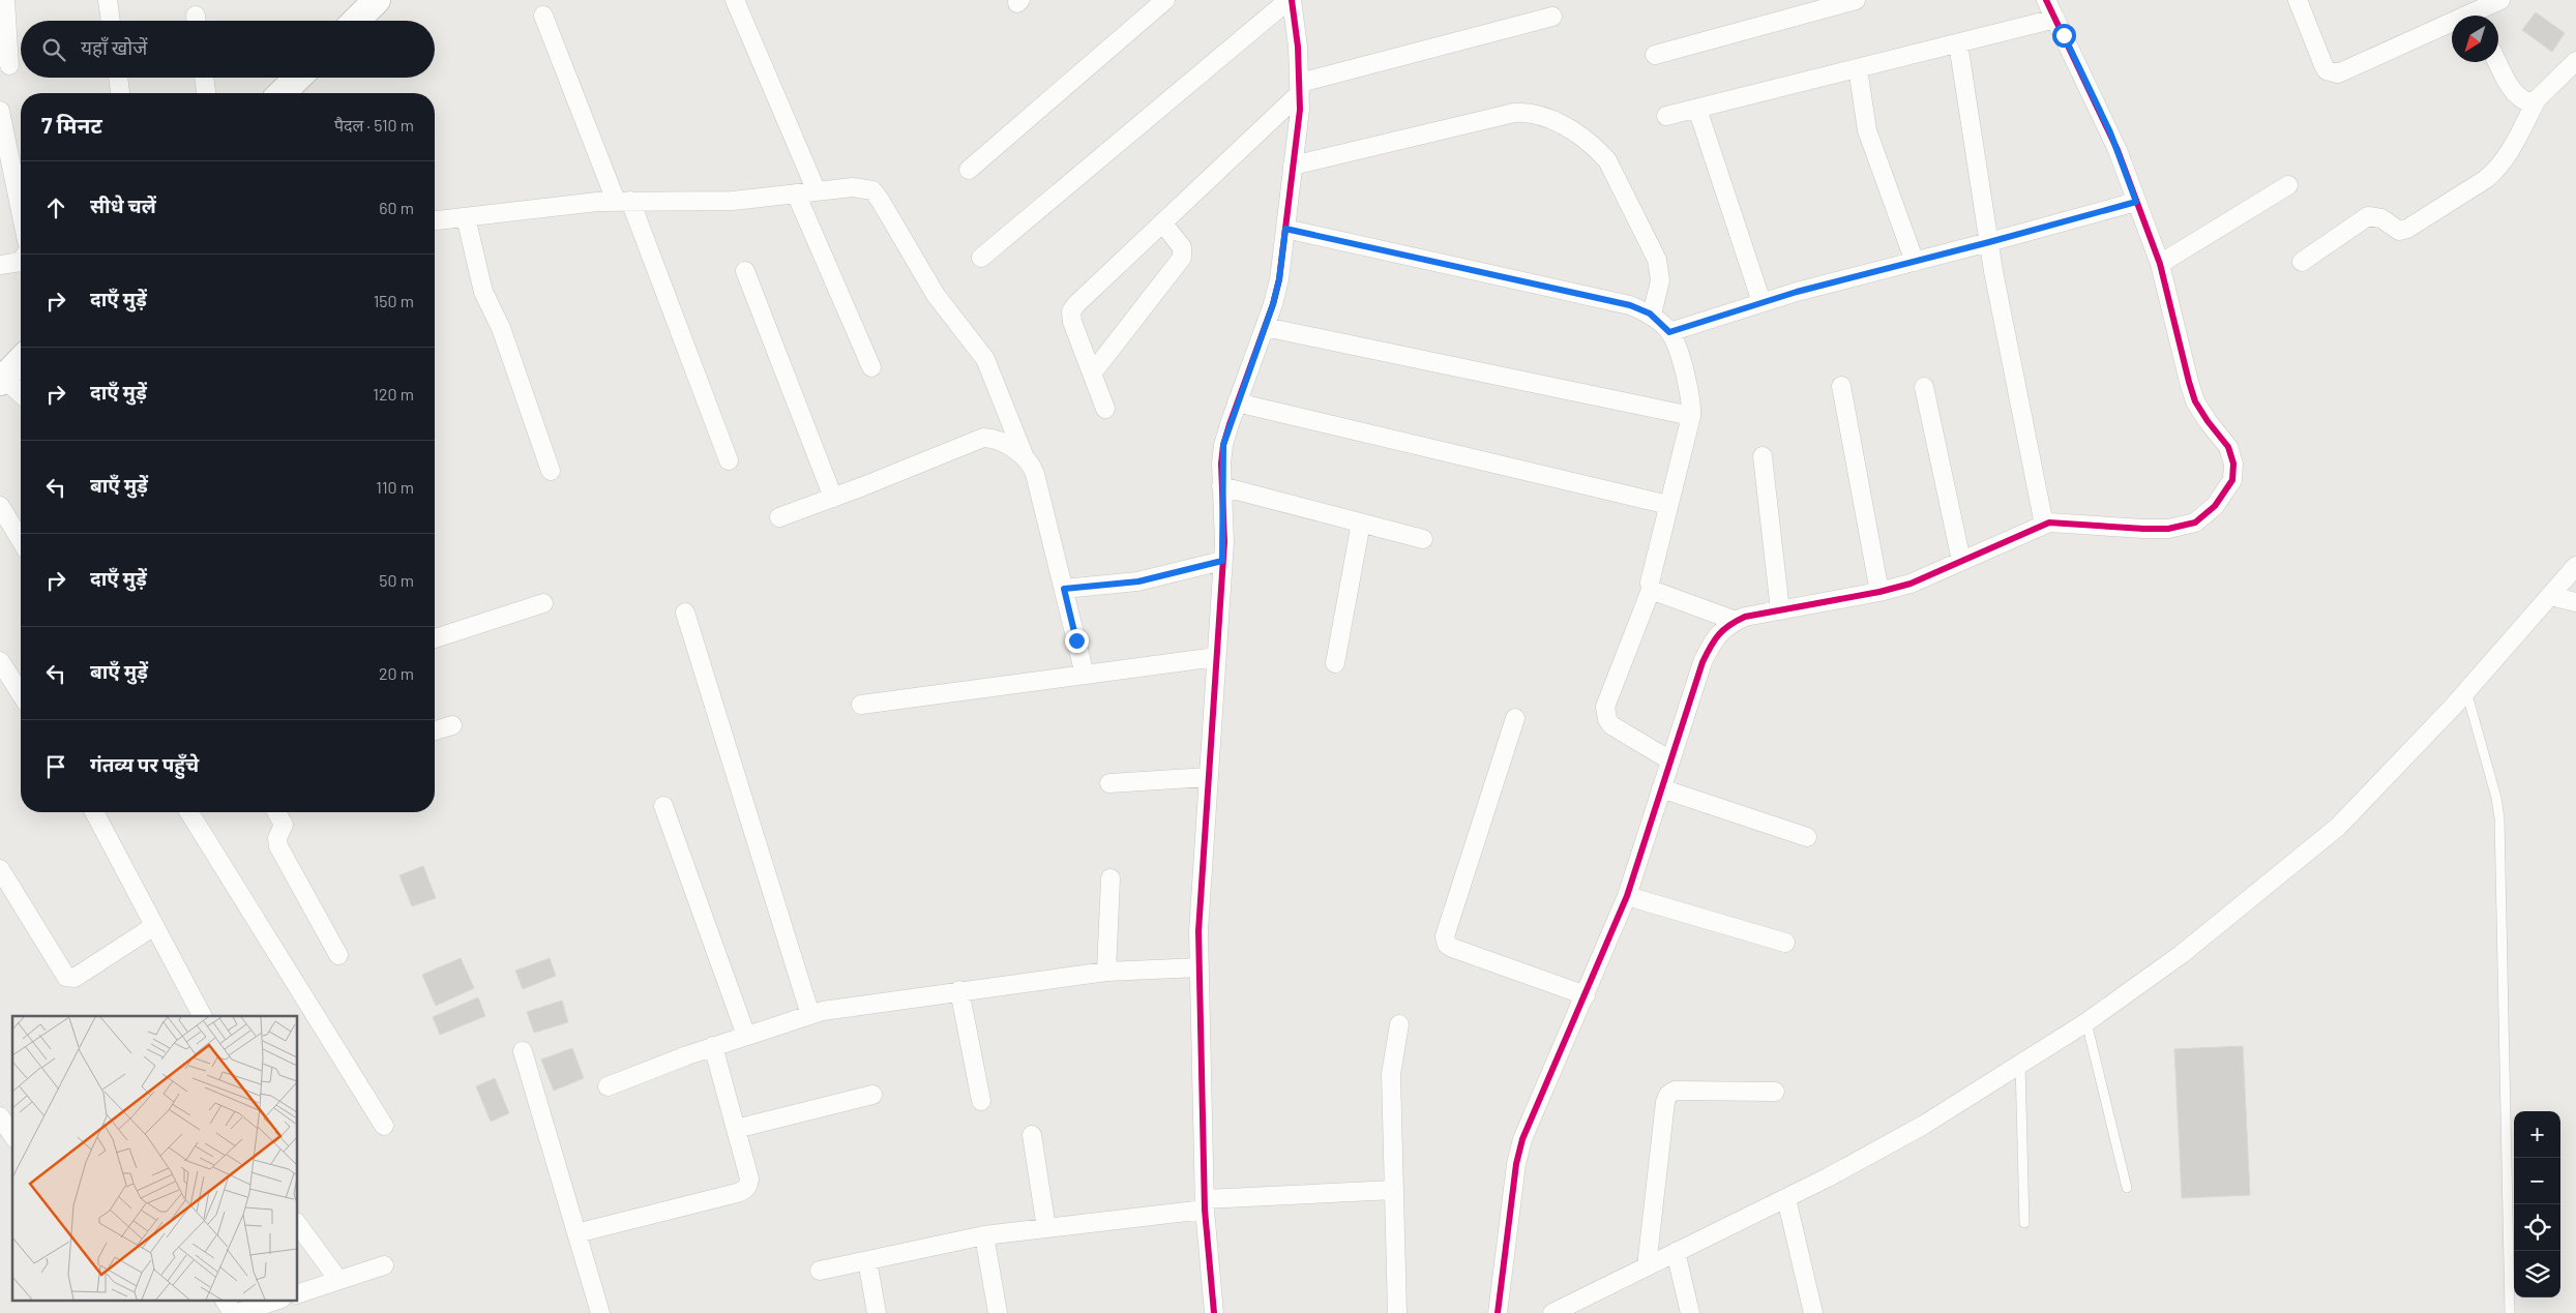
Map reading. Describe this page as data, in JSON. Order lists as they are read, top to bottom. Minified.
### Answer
{"north":"bottom left","page":{"search":"यहाँ खोजें","heading":["7 मिनट","पैदल · 510 m"],"list":[["सीधे चलें","60 m"],["दाएँ मुड़ें","150 m"],["दाएँ मुड़ें","120 m"],["बाएँ मुड़ें","110 m"],["दाएँ मुड़ें","50 m"],["बाएँ मुड़ें","20 m"],"गंतव्य पर पहुँचे"],"map_buttons":["+","−"]}}
